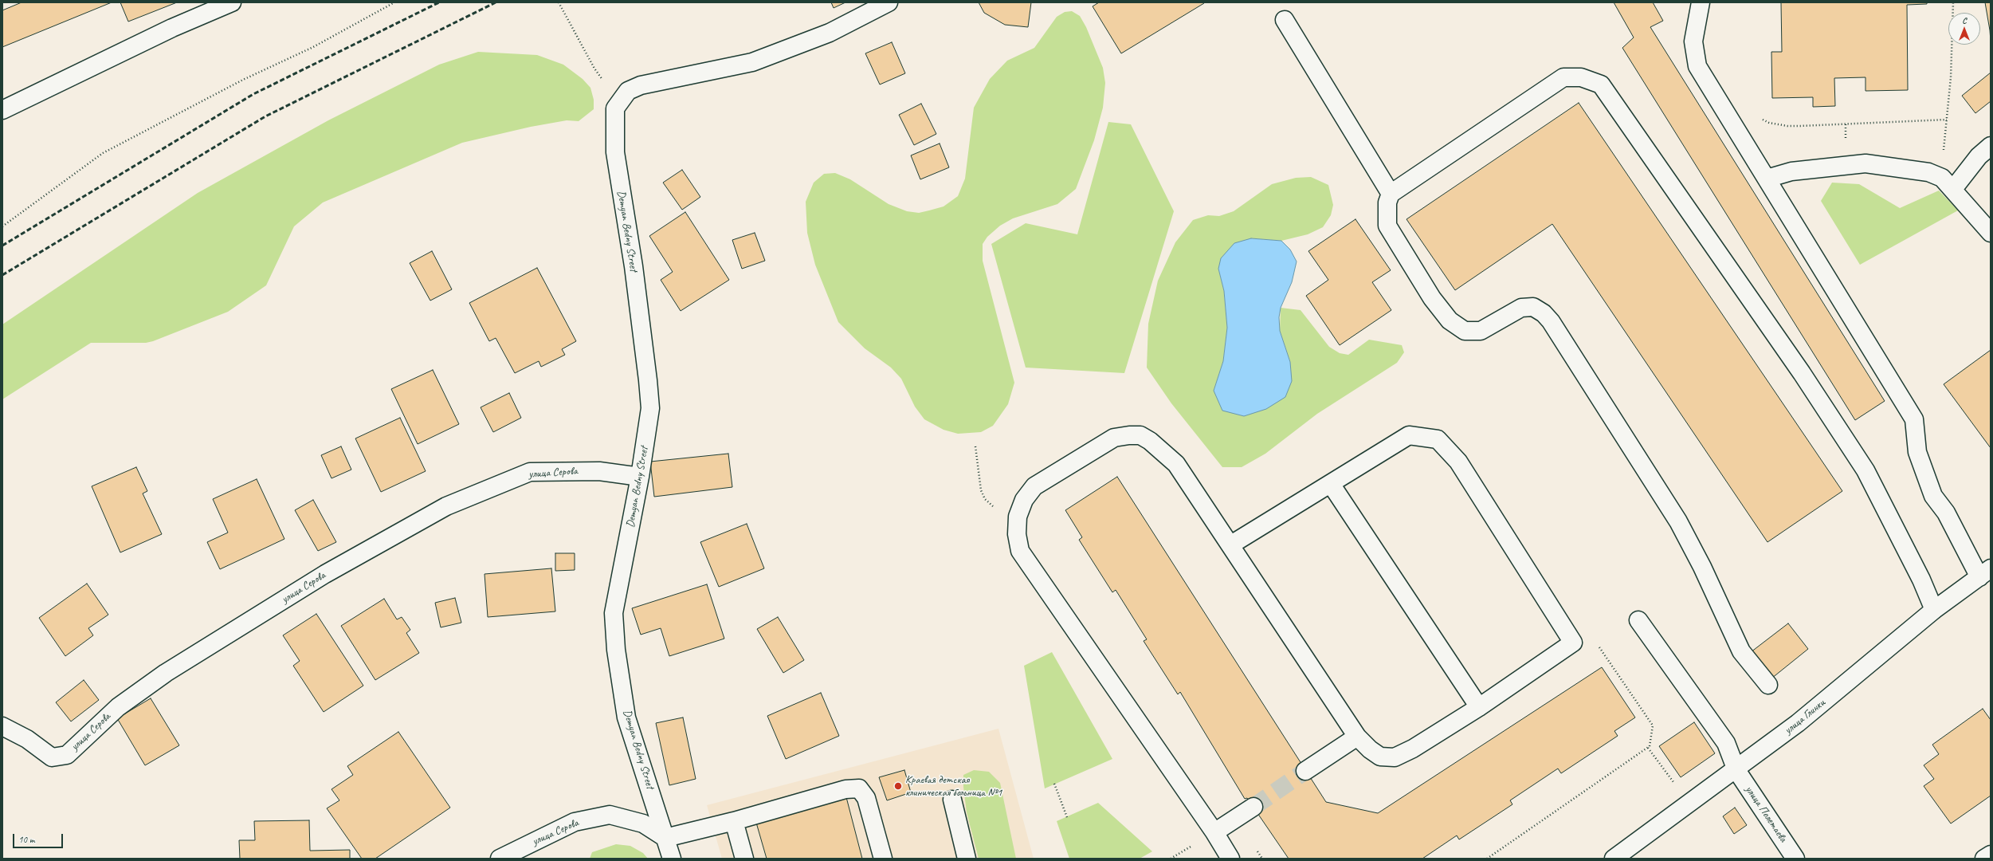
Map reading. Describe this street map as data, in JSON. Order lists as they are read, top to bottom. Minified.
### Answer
{"streets":{"street":["Demyan Bedny Street","улица Серова","улица Глинки","улица Полетаева"]},"crossings":[["Demyan Bedny Street","улица Серова"],["улица Глинки","улица Полетаева"]],"places":["Краевая детская клиническая больница №1"],"scale_bar":"10 m","north":"top"}
